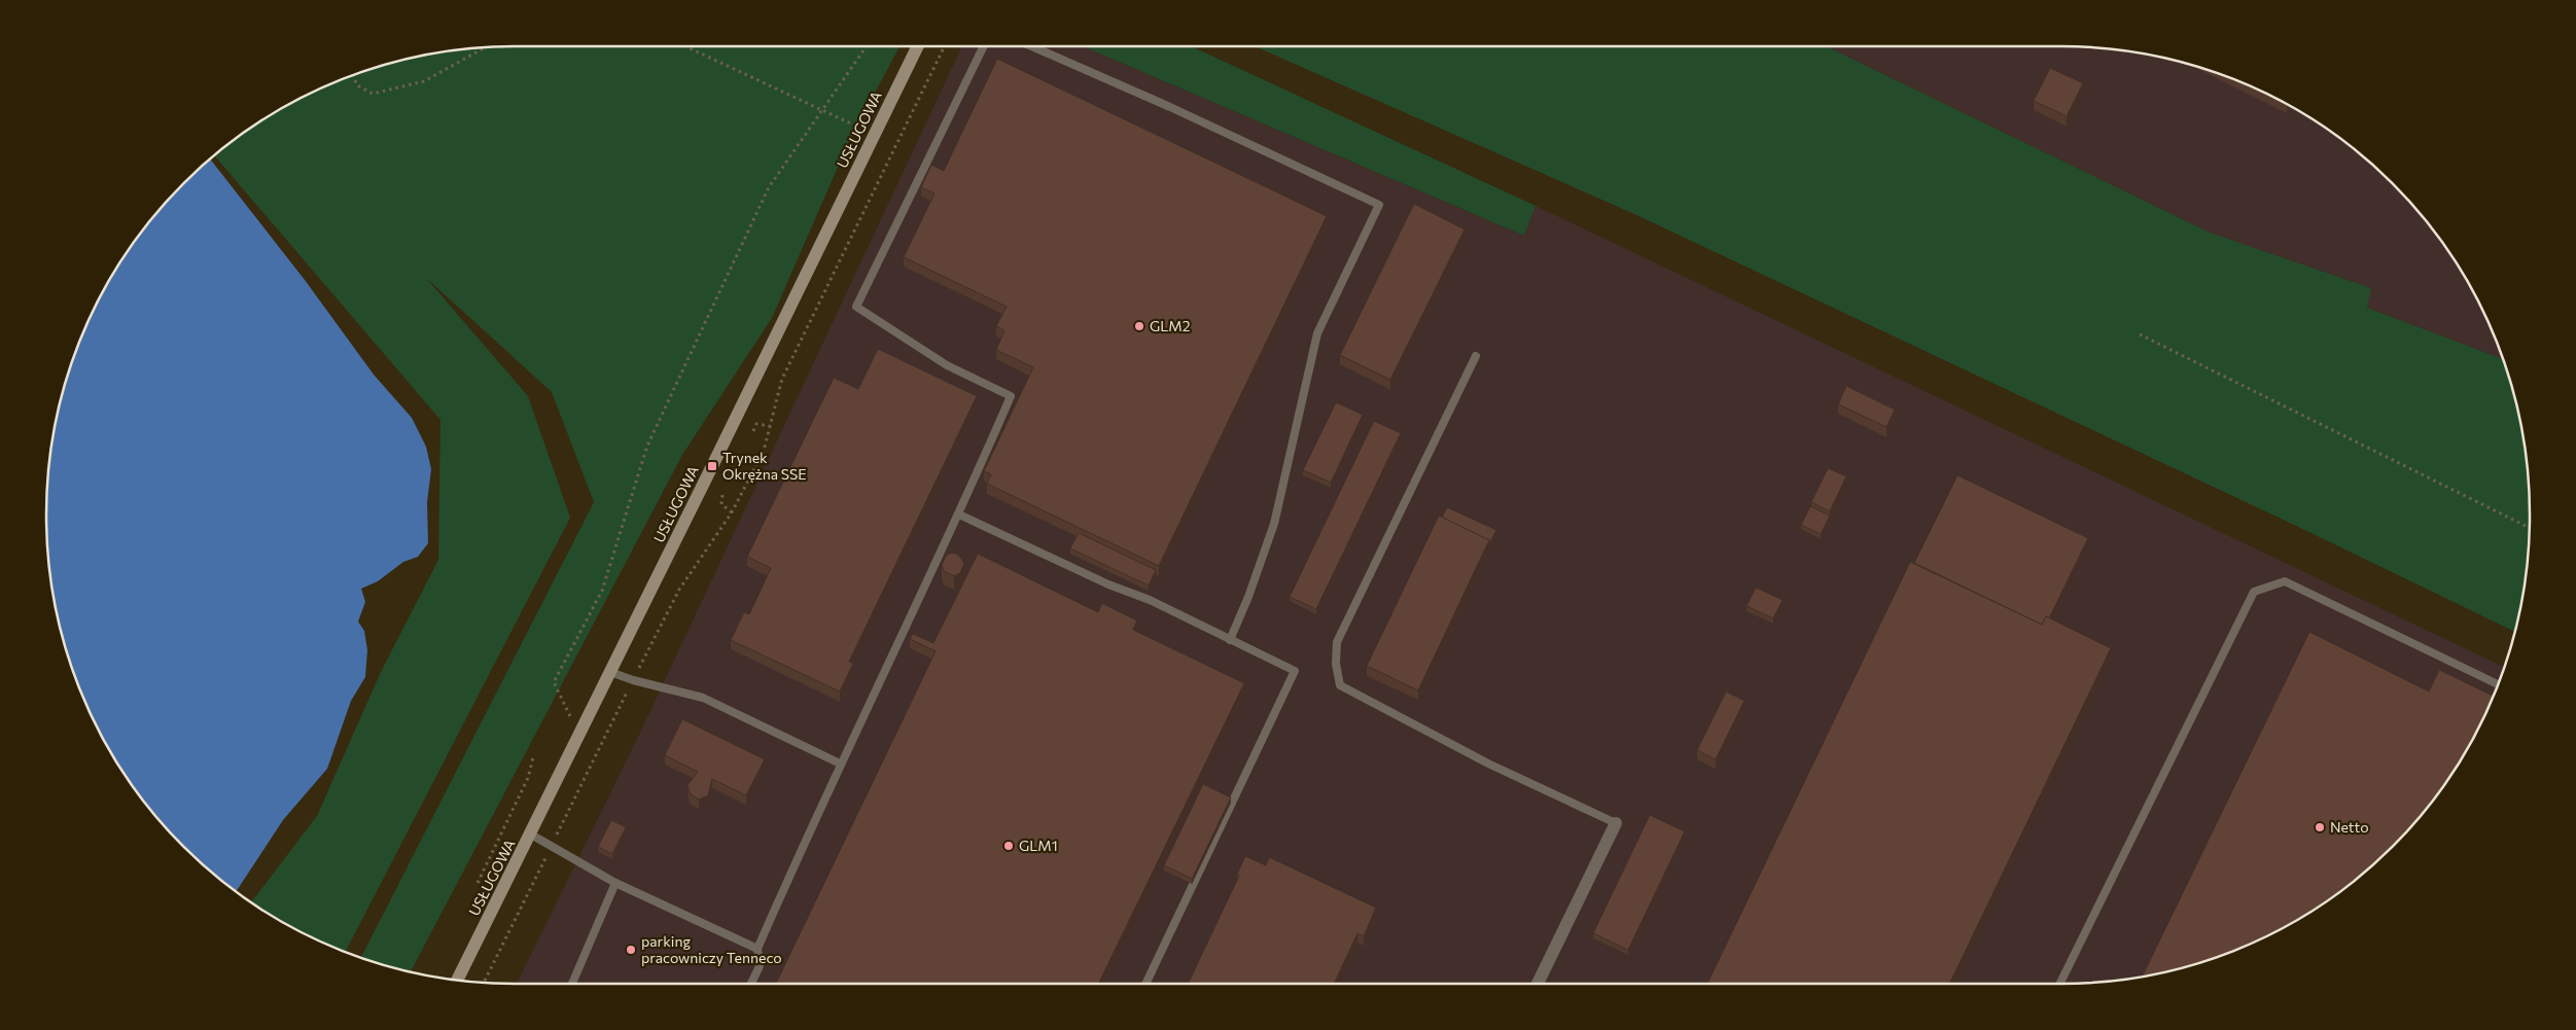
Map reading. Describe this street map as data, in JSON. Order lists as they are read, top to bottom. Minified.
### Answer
{"streets":{"street":["USŁUGOWA"]},"places":{"other":["GLM2","Netto","GLM1","parking pracowniczy Tenneco"],"transit":["Trynek Okrężna SSE"]}}
